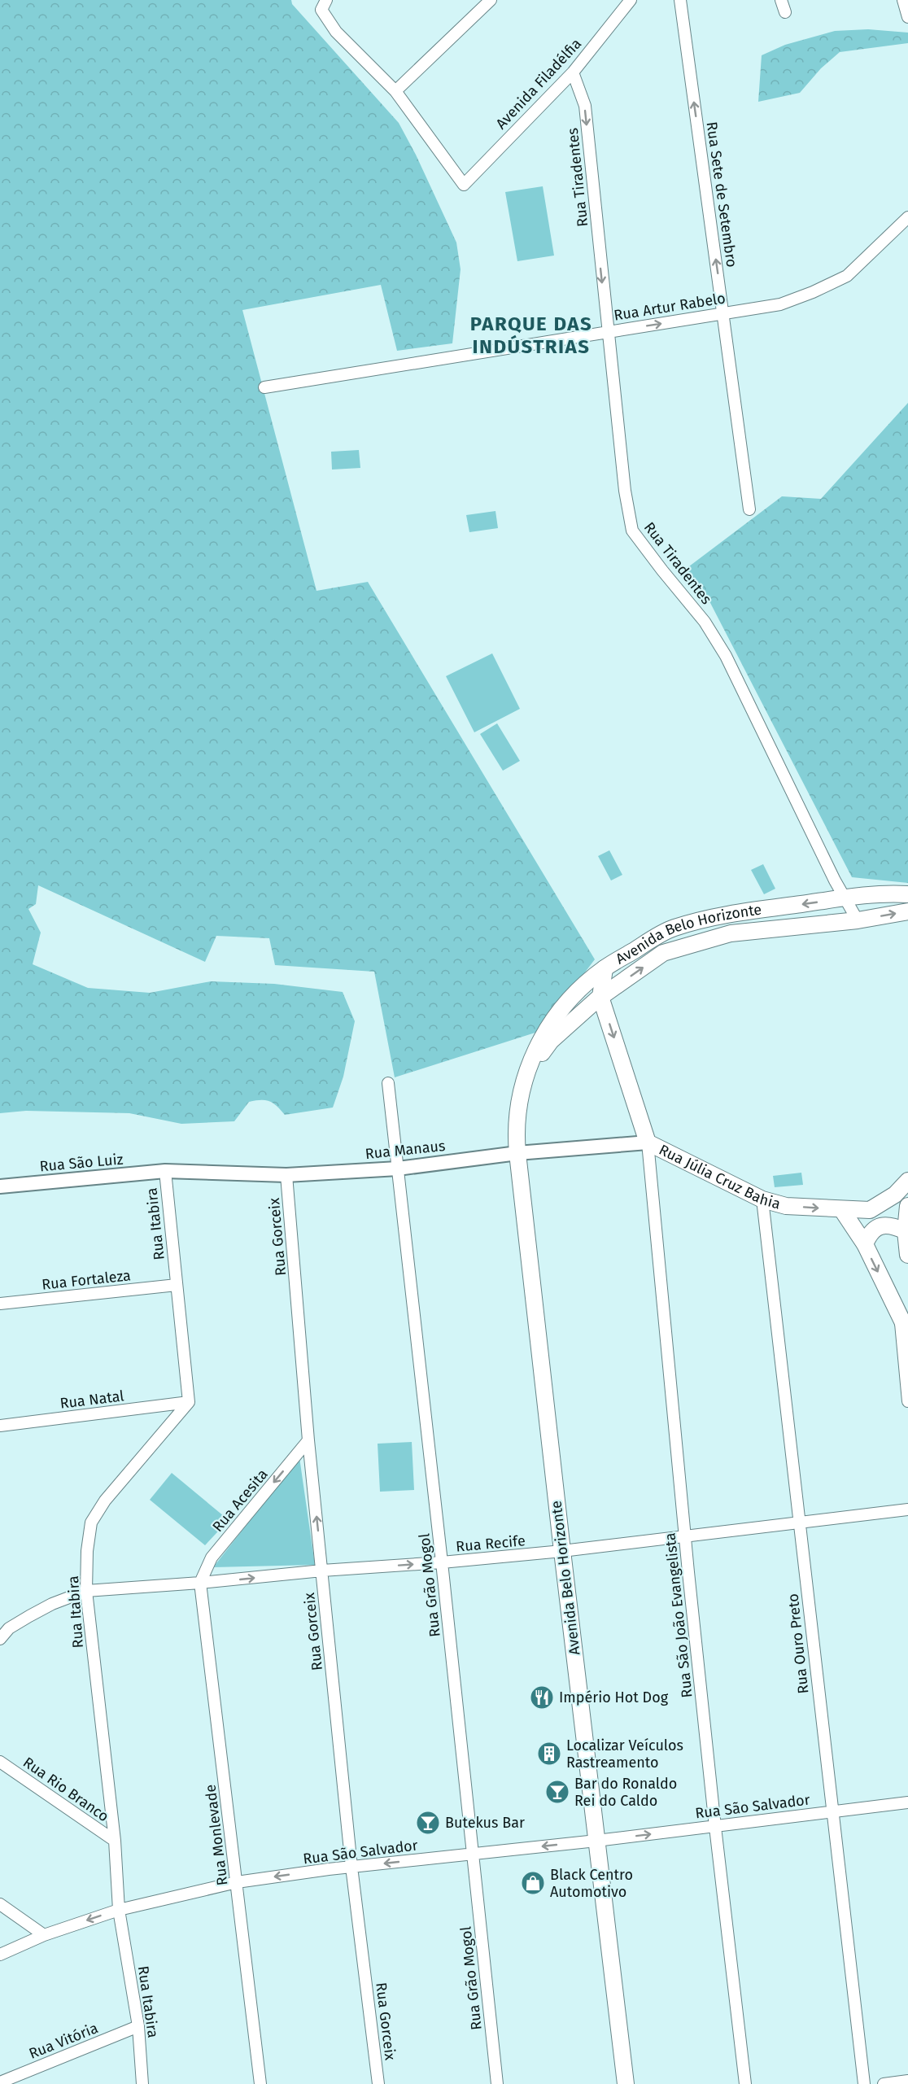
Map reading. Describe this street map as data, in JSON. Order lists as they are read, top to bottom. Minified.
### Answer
{"streets":{"main road":["Avenida Belo Horizonte","Rua Júlia Cruz Bahia"],"street":["Avenida Filadélfia","Rua Tiradentes","Rua Sete de Setembro","Rua Artur Rabelo","Rua Manaus","Rua São Luiz","Rua Itabira","Rua Gorceix","Rua Fortaleza","Rua Natal","Rua Acesita","Rua Recife","Rua Grão Mogol","Rua São João Evangelista","Rua Ouro Preto","Rua Rio Branco","Rua São Salvador","Rua Monlevade","Rua Vitória"]},"crossings":[["Avenida Filadélfia","Rua Tiradentes"],["Rua Tiradentes","Rua Artur Rabelo"],["Rua Tiradentes","Avenida Belo Horizonte"],["Rua Sete de Setembro","Rua Artur Rabelo"],["Avenida Belo Horizonte","Rua Manaus"],["Avenida Belo Horizonte","Rua Júlia Cruz Bahia"],["Avenida Belo Horizonte","Rua Recife"],["Avenida Belo Horizonte","Rua São Salvador"],["Rua Manaus","Rua São Luiz"],["Rua Manaus","Rua Júlia Cruz Bahia"],["Rua Manaus","Rua Itabira"],["Rua Manaus","Rua Gorceix"],["Rua Manaus","Rua Grão Mogol"],["Rua Manaus","Rua São João Evangelista"],["Rua São Luiz","Rua Itabira"],["Rua Júlia Cruz Bahia","Rua São João Evangelista"],["Rua Júlia Cruz Bahia","Rua Ouro Preto"],["Rua Itabira","Rua Fortaleza"],["Rua Itabira","Rua Natal"],["Rua Itabira","Rua Recife"],["Rua Itabira","Rua Rio Branco"],["Rua Itabira","Rua São Salvador"],["Rua Itabira","Rua Vitória"],["Rua Gorceix","Rua Acesita"],["Rua Gorceix","Rua Recife"],["Rua Gorceix","Rua São Salvador"],["Rua Acesita","Rua Recife"],["Rua Acesita","Rua Monlevade"],["Rua Recife","Rua Grão Mogol"],["Rua Recife","Rua São João Evangelista"],["Rua Recife","Rua Ouro Preto"],["Rua Recife","Rua Monlevade"],["Rua Grão Mogol","Rua São Salvador"],["Rua São João Evangelista","Rua São Salvador"],["Rua Ouro Preto","Rua São Salvador"],["Rua São Salvador","Rua Monlevade"]],"one_way":["Rua Sete de Setembro","Rua Júlia Cruz Bahia","Rua Acesita"],"districts":["PARQUE DAS INDÚSTRIAS"],"places":{"restaurant":["Império Hot Dog"],"building":["Localizar Veículos Rastreamento"],"bar":["Bar do Ronaldo Rei do Caldo","Butekus Bar"],"shop":["Black Centro Automotivo"]}}
